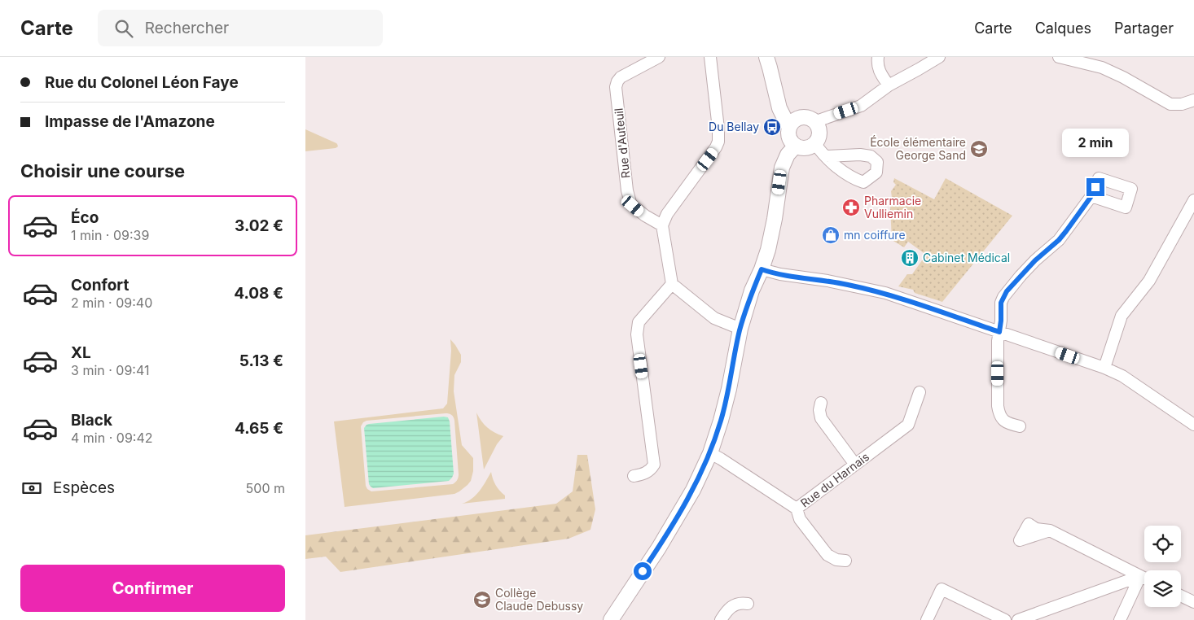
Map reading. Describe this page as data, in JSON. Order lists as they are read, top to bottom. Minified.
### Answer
{"streets":{"street":["Rue d'Auteuil","Rue du Harnais"]},"places":{"bus stop":["Du Bellay"],"school or university":["École élémentaire George Sand","Collège Claude Debussy"],"pharmacy":["Pharmacie Vulliemin"],"shop":["mn coiffure"],"building":["Cabinet Médical"]},"page":{"header":"Carte","search":"Rechercher","nav":["Carte","Calques","Partager"],"banner":["Rue du Colonel Léon Faye","Impasse de l'Amazone"],"bubble":"2 min","heading":"Choisir une course","list":[{"name":"Éco","note":"1 min · 09:39","value":"3.02 €"},{"name":"Confort","note":"2 min · 09:40","value":"4.08 €"},{"name":"XL","note":"3 min · 09:41","value":"5.13 €"},{"name":"Black","note":"4 min · 09:42","value":"4.65 €"}],"pay":["Espèces","500 m"],"buttons":"Confirmer"}}
